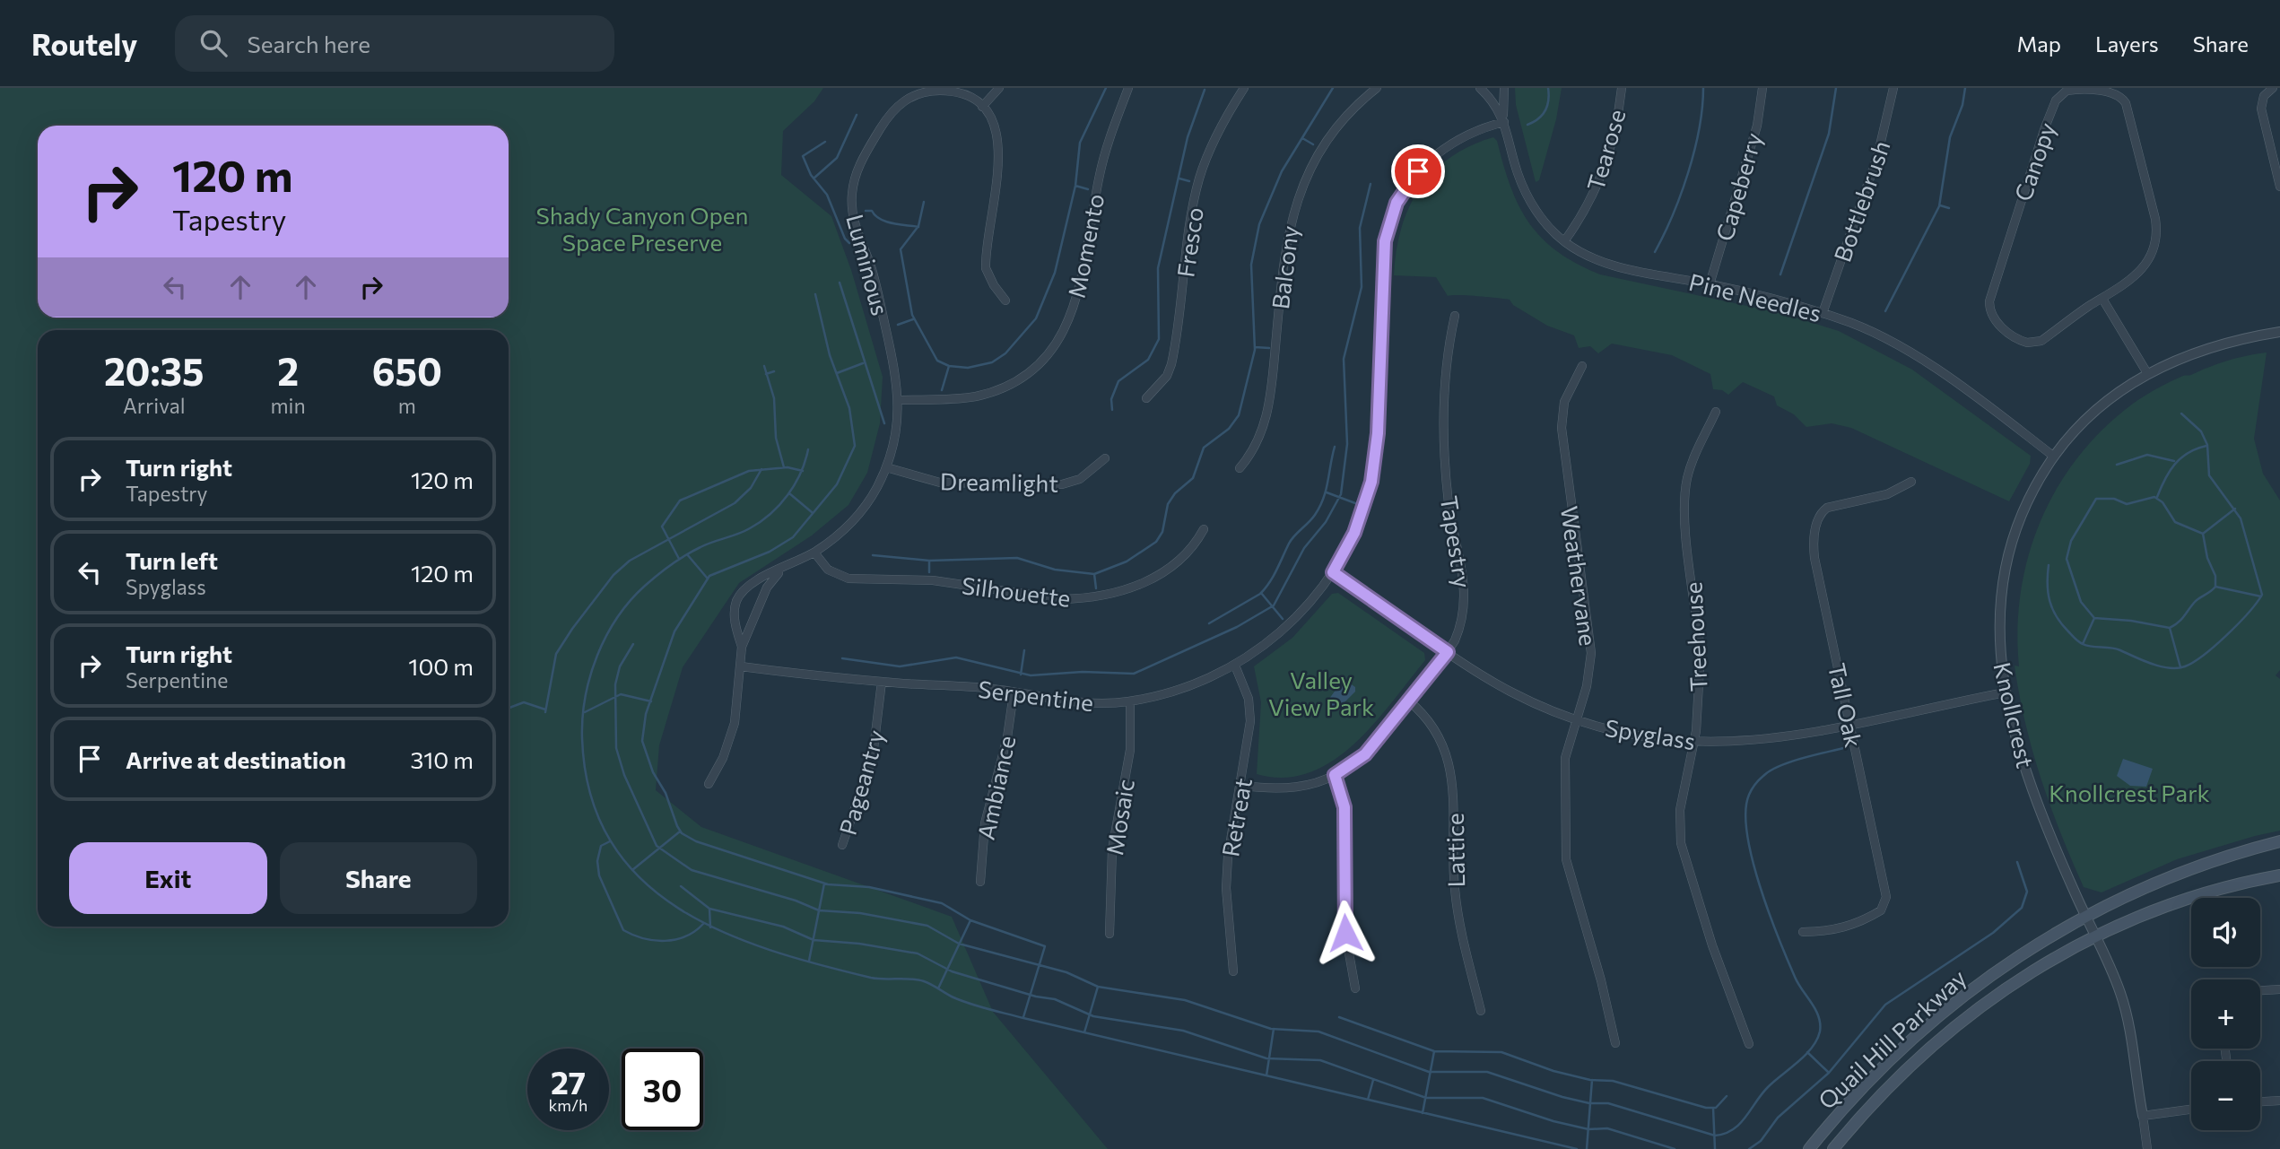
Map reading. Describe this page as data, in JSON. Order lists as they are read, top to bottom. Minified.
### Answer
{"streets":{"main road":["Quail Hill Parkway"],"street":["Tearose","Canopy","Capeberry","Bottlebrush","Fresco","Momento","Luminous","Balcony","Pine Needles","Dreamlight","Tapestry","Weathervane","Silhouette","Treehouse","Serpentine","Tall Oak","Knollcrest","Spyglass","Pageantry","Ambiance","Mosaic","Retreat","Lattice"]},"crossings":[["Tearose","Pine Needles"],["Capeberry","Pine Needles"],["Bottlebrush","Pine Needles"],["Momento","Luminous"],["Luminous","Dreamlight"],["Luminous","Silhouette"],["Luminous","Serpentine"],["Pine Needles","Serpentine"],["Pine Needles","Knollcrest"],["Tapestry","Spyglass"],["Tapestry","Retreat"],["Tapestry","Lattice"],["Weathervane","Spyglass"],["Treehouse","Spyglass"],["Serpentine","Spyglass"],["Serpentine","Pageantry"],["Serpentine","Ambiance"],["Serpentine","Mosaic"],["Serpentine","Retreat"],["Tall Oak","Spyglass"],["Knollcrest","Spyglass"],["Knollcrest","Quail Hill Parkway"]],"parks":["Shady Canyon Open Space Preserve","Valley View Park","Knollcrest Park"],"page":{"header":"Routely","search":"Search here","nav":["Map","Layers","Share"],"turn":["120 m","Tapestry"],"eta":["20:35","Arrival","2","min","650","m"],"list":[{"name":"Turn right","note":"Tapestry","value":"120 m"},{"name":"Turn left","note":"Spyglass","value":"120 m"},{"name":"Turn right","note":"Serpentine","value":"100 m"},{"name":"Arrive at destination","value":"310 m"}],"buttons":["Exit","Share"],"map_buttons":["+","−"],"speed":"27 km/h","limit":"30"}}
